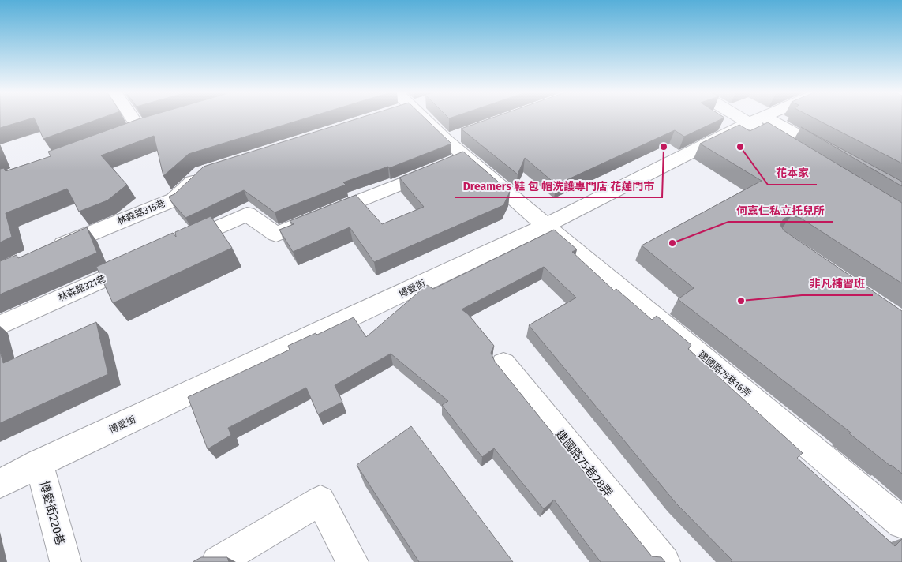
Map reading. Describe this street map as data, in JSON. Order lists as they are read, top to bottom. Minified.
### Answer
{"streets":{"street":["林森路315巷","林森路321巷","博愛街","建國路75巷16弄","建國路75巷28弄","博愛街220巷"]},"crossings":[["博愛街","建國路75巷16弄"],["博愛街","博愛街220巷"]],"places":["Dreamers 鞋 包 帽洗護專門店 花蓮門市","花本家","何嘉仁私立托兒所","非凡補習班"]}
